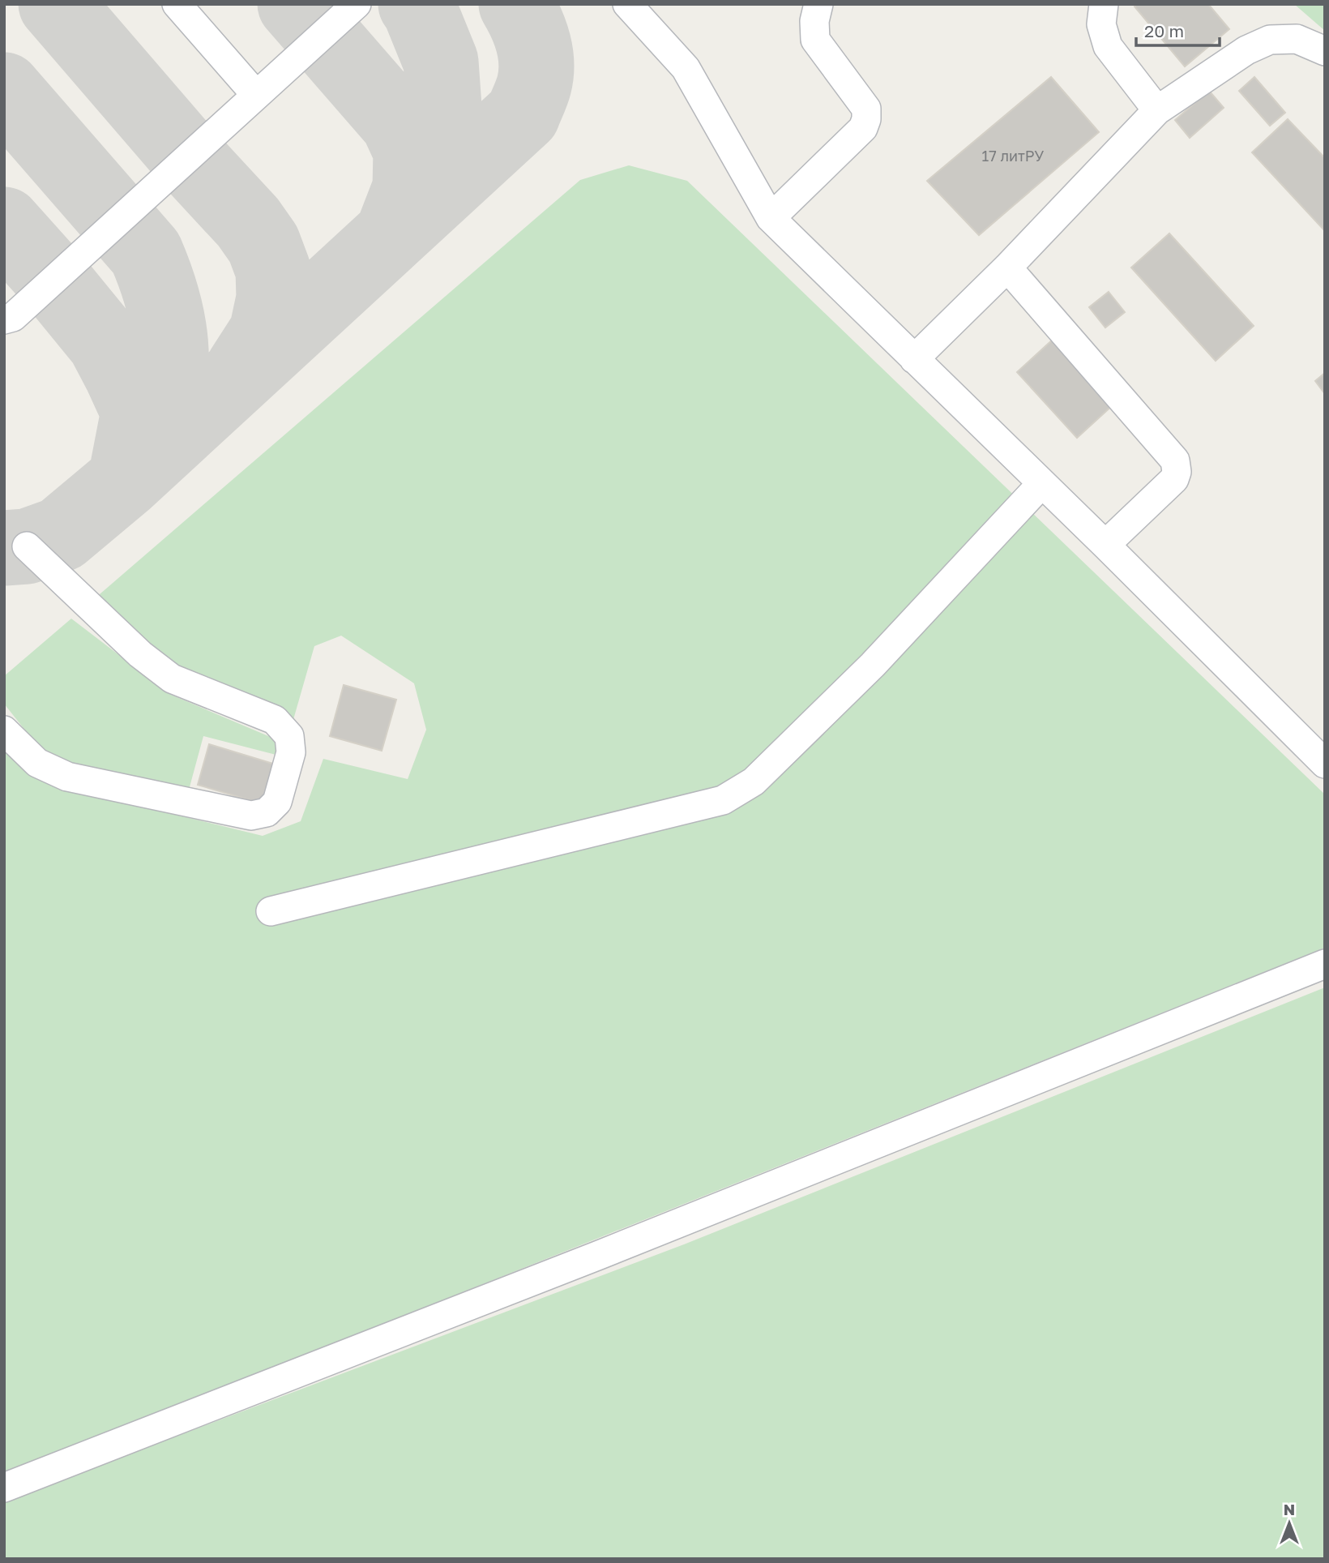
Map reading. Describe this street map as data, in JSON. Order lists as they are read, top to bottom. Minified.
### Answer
{"house_numbers":["17 литРУ"],"scale_bar":"20 m","north":"top"}
